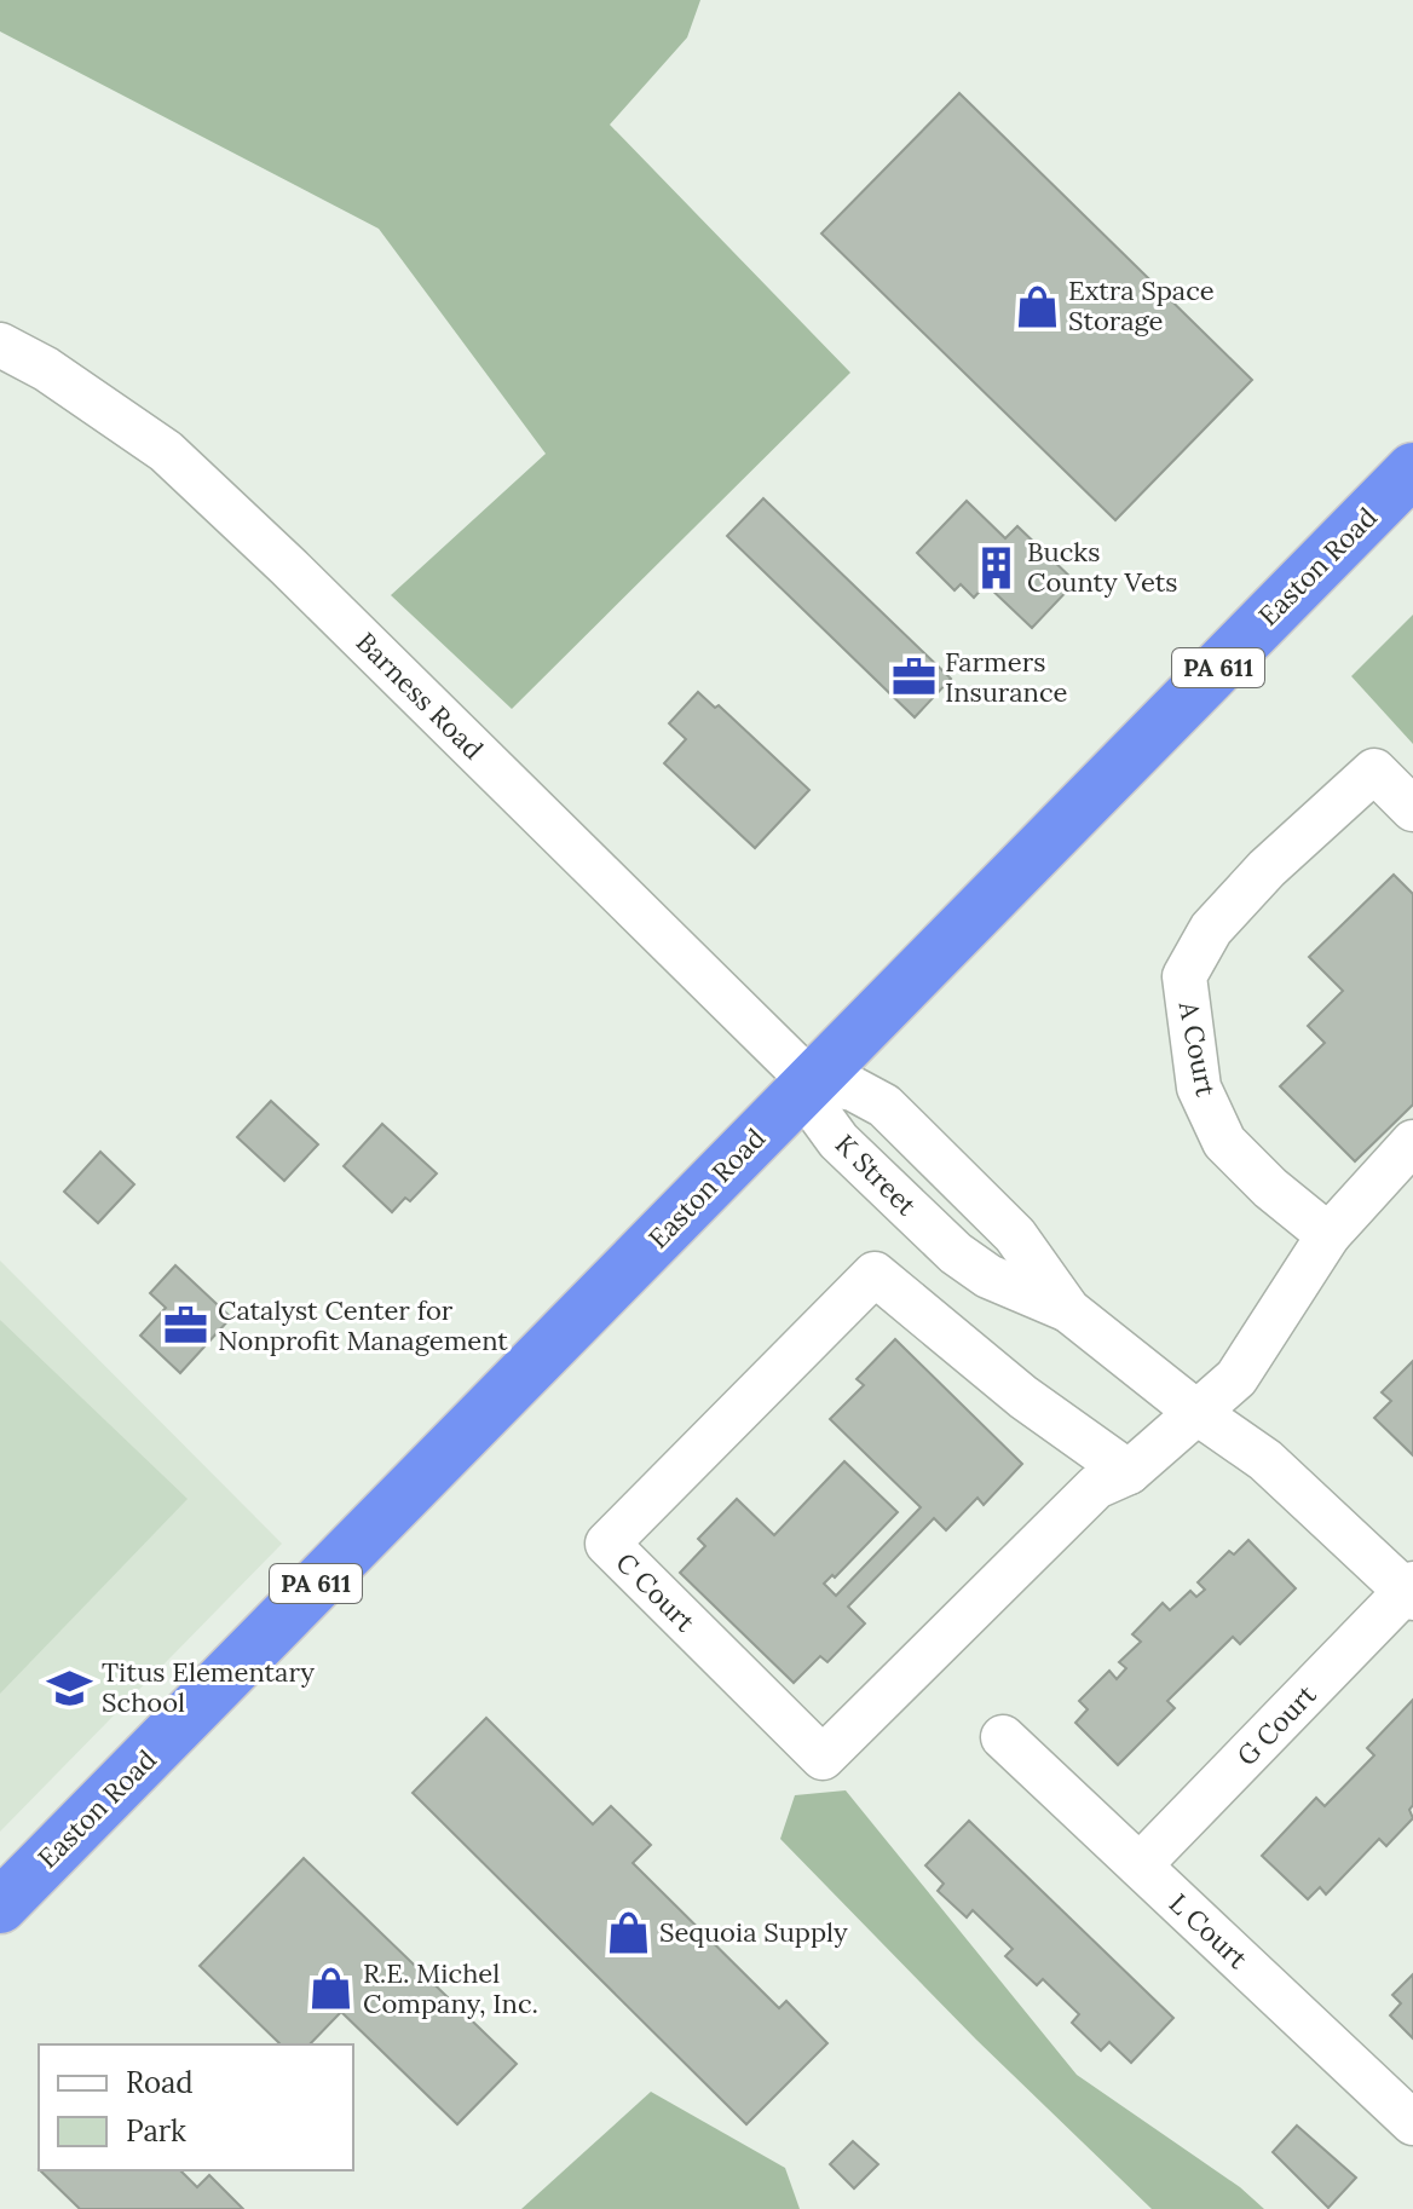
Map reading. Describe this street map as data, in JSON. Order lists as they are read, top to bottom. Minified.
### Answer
{"streets":{"highway":["Easton Road","PA 611"],"street":["Barness Road","A Court","K Street","C Court","G Court","L Court"]},"crossings":[["Easton Road","Barness Road"],["Easton Road","K Street"],["Barness Road","K Street"],["K Street","C Court"],["K Street","G Court"],["G Court","L Court"]],"places":{"shop":["Extra Space Storage","Sequoia Supply","R.E. Michel Company, Inc."],"building":["Bucks County Vets"],"office":["Farmers Insurance","Catalyst Center for Nonprofit Management"],"school or university":["Titus Elementary School"]},"legend":["Road","Park"]}
